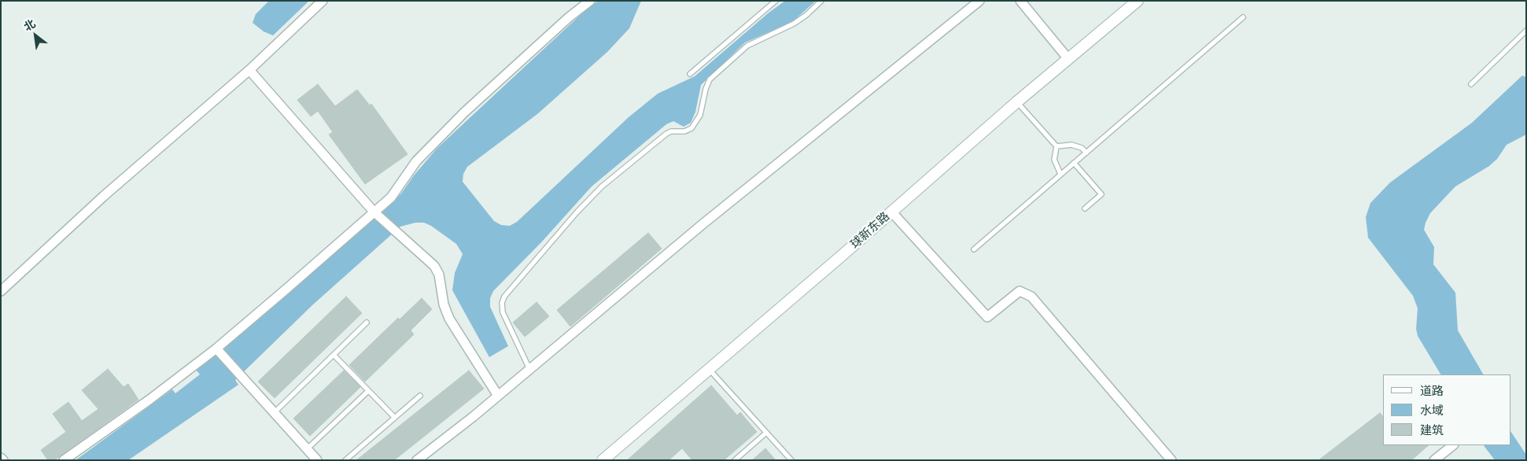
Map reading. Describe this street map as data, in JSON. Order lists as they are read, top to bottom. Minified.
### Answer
{"streets":{"street":["球新东路"]},"legend":["道路","水域","建筑"],"north":"top left"}
